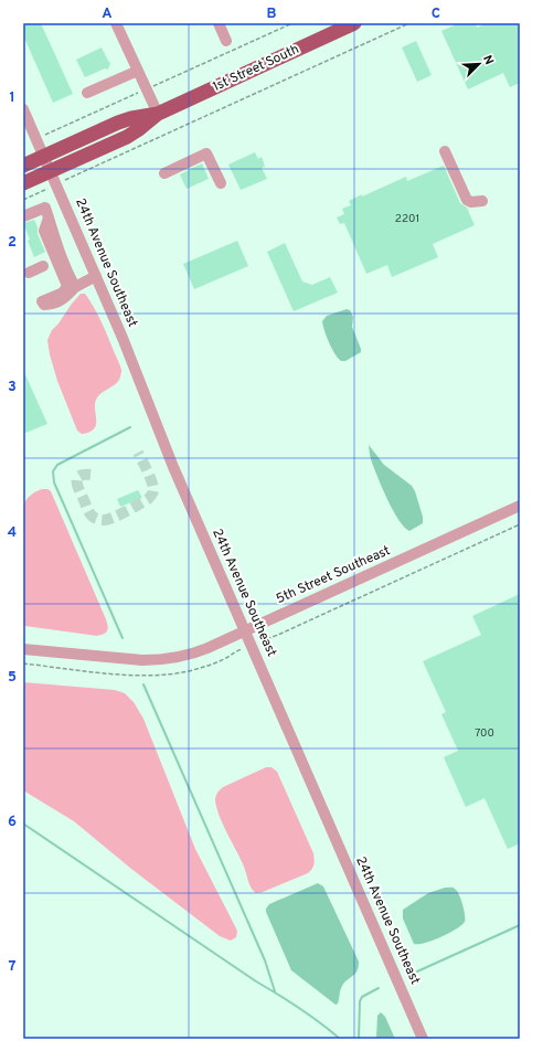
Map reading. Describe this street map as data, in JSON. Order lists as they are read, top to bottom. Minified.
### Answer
{"streets":{"main road":["1st Street South"],"street":["24th Avenue Southeast","5th Street Southeast"]},"crossings":[["1st Street South","24th Avenue Southeast"],["24th Avenue Southeast","5th Street Southeast"]],"house_numbers":["2201","700"],"north":"top right","grid":{"columns":["A","B","C"],"rows":["1","2","3","4","5","6","7"]}}
